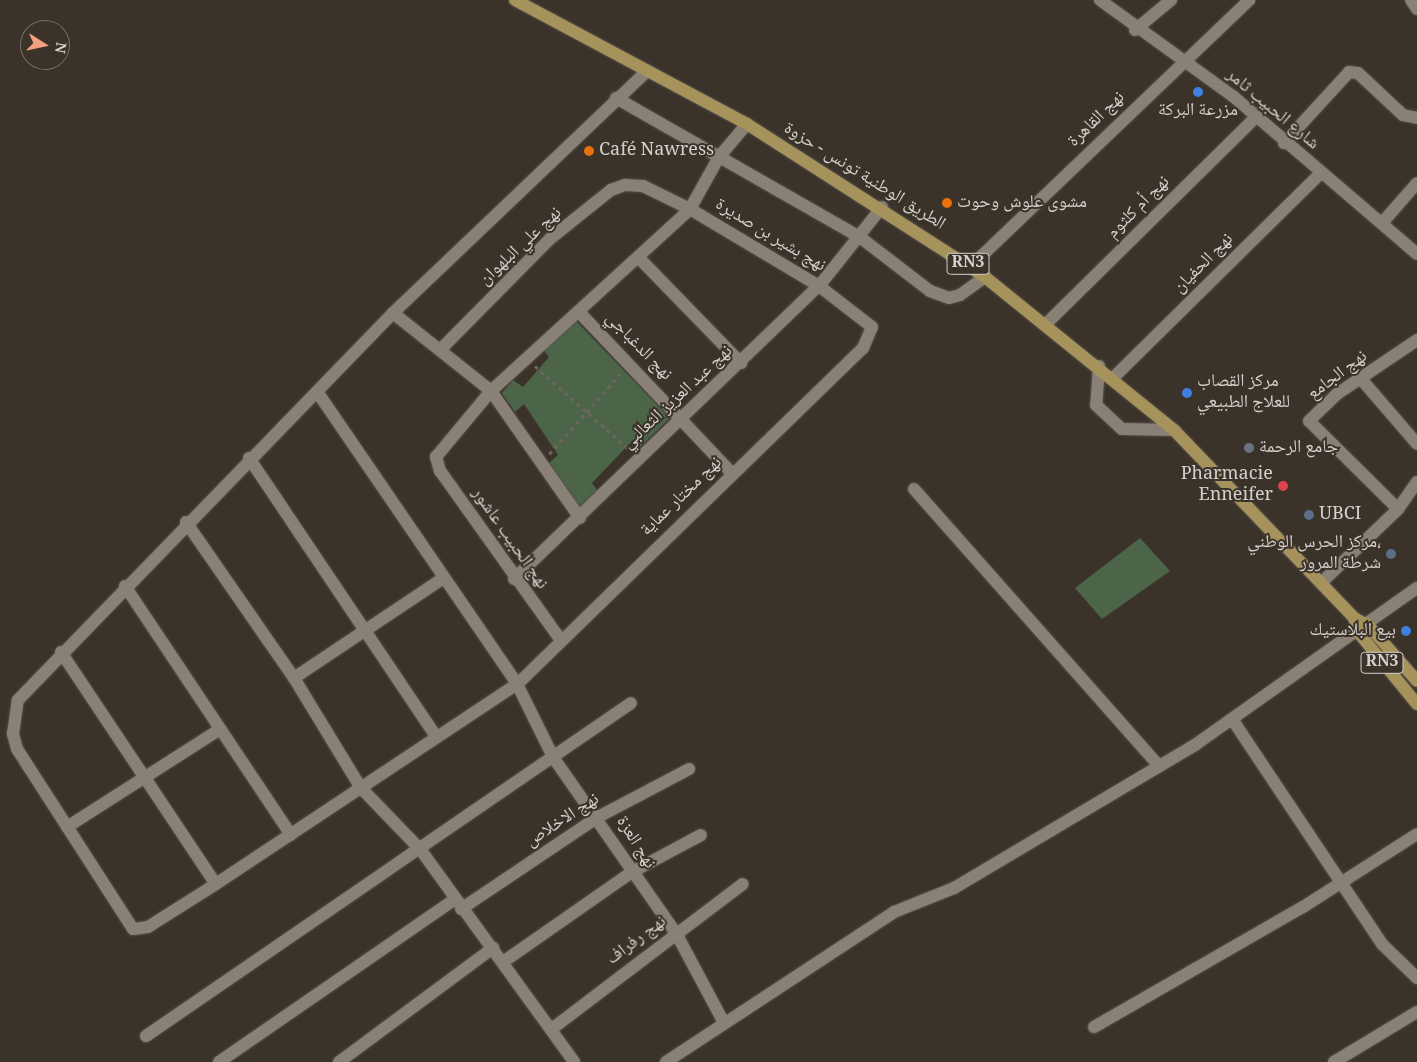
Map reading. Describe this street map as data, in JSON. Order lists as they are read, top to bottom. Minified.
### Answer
{"streets":{"main road":["الطريق الوطنية تونس - حزوة","RN3"],"street":["شارع الحبيب ثامر","نهج القاهرة","نهج أم كلثوم","نهج بشير بن صديرة","نهج علي البلهوان","نهج الحفيان","نهج الدغباجي","نهج الجامع","نهج عبد العزيز الثعالبي","نهج مختار عماية","نهج الحبيب عاشور","نهج الاخلاص","نهج العزة","نهج رفراف"]},"crossings":[["شارع الحبيب ثامر","نهج القاهرة"],["شارع الحبيب ثامر","نهج أم كلثوم"],["شارع الحبيب ثامر","نهج الحفيان"],["نهج القاهرة","الطريق الوطنية تونس - حزوة"],["الطريق الوطنية تونس - حزوة","نهج أم كلثوم"],["الطريق الوطنية تونس - حزوة","نهج الحفيان"],["الطريق الوطنية تونس - حزوة","نهج عبد العزيز الثعالبي"],["نهج بشير بن صديرة","نهج علي البلهوان"],["نهج بشير بن صديرة","نهج عبد العزيز الثعالبي"],["نهج بشير بن صديرة","نهج مختار عماية"],["نهج الدغباجي","نهج عبد العزيز الثعالبي"],["نهج الدغباجي","نهج مختار عماية"],["نهج عبد العزيز الثعالبي","نهج الحبيب عاشور"],["نهج مختار عماية","نهج الحبيب عاشور"],["نهج مختار عماية","نهج العزة"],["نهج الاخلاص","نهج العزة"],["نهج العزة","نهج رفراف"]],"places":["مزرعة البركة","Café Nawress","مشوى علوش وحوت","مركز القصاب للعلاج الطبيعي","جامع الرحمة","Pharmacie Enneifer","UBCI","مركز الحرس الوطني، شرطة المرور","بيع البلاستيك"],"north":"right"}
